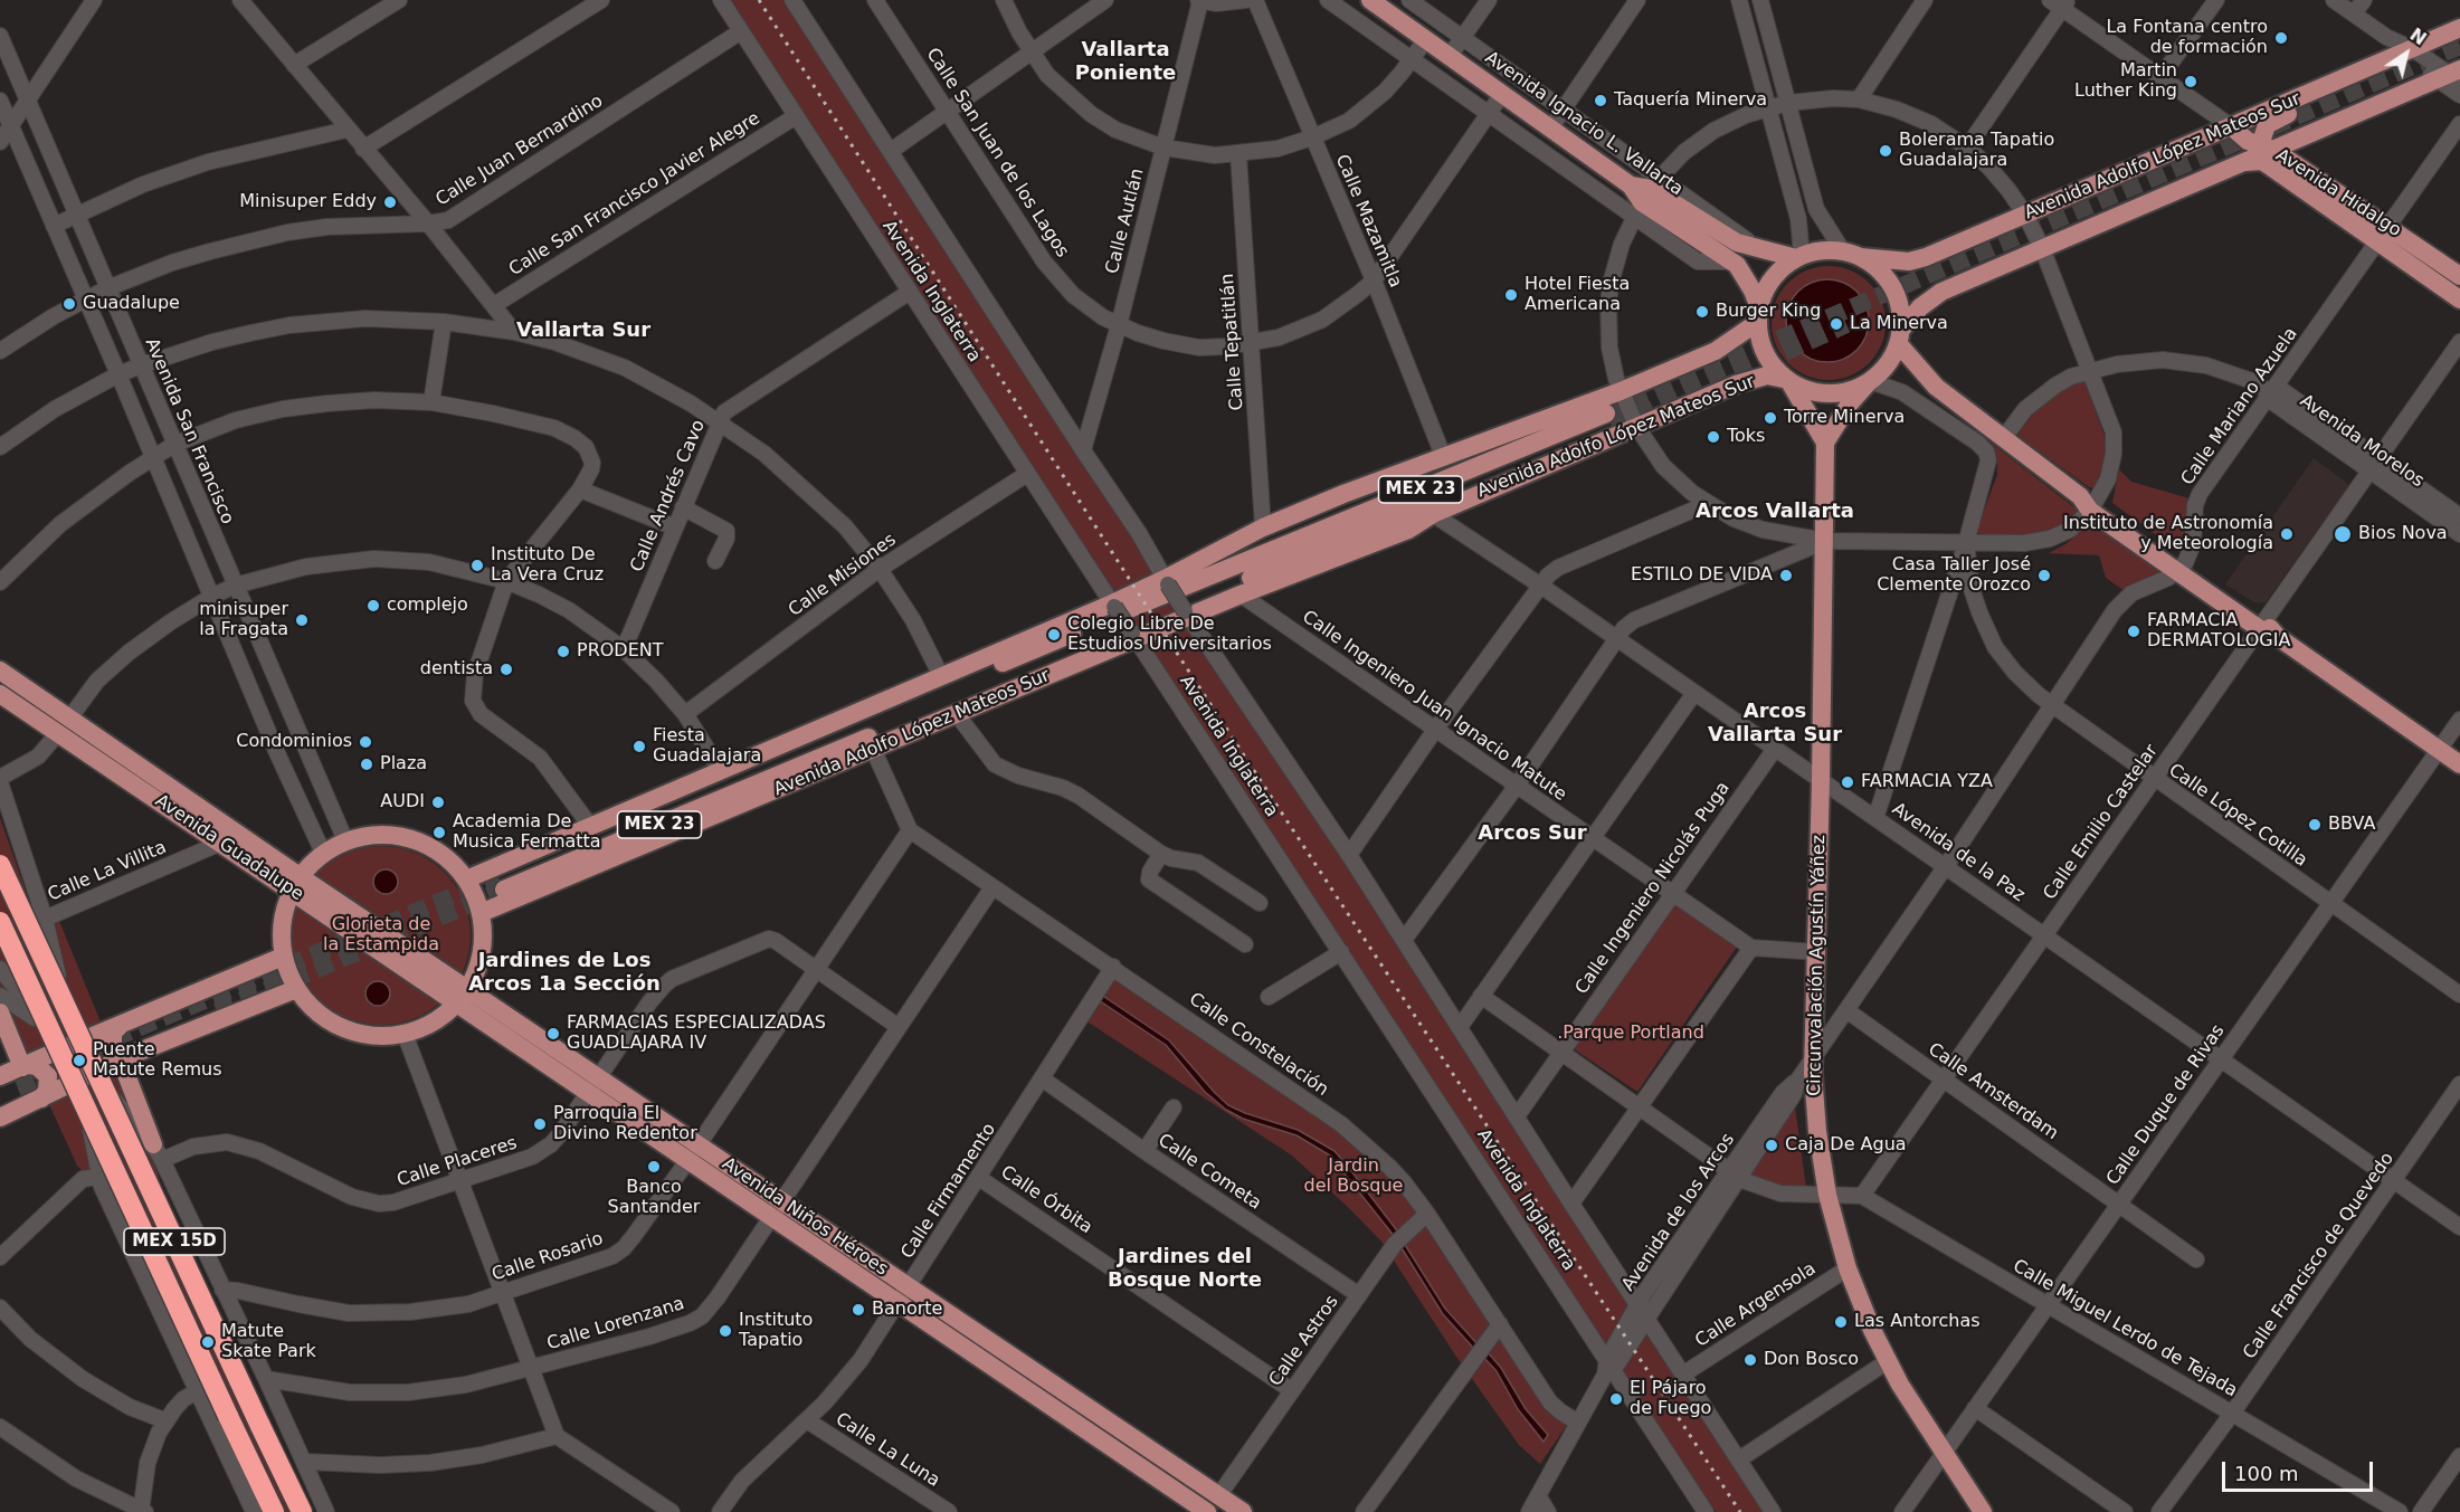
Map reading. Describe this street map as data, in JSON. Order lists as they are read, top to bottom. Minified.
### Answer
{"streets":{"highway":["MEX 15D"],"main road":["Avenida Ignacio L. Vallarta","Avenida Adolfo López Mateos Sur","Avenida Hidalgo","MEX 23","Avenida Guadalupe","Circunvalación Agustín Yáñez","Avenida Niños Héroes"],"street":["Calle Juan Bernardino","Calle San Juan de los Lagos","Calle San Francisco Javier Alegre","Calle Autlán","Calle Mazamitla","Avenida Inglaterra","Calle Tepatitlán","Calle Mariano Azuela","Avenida San Francisco","Avenida Morelos","Calle Andrés Cavo","Calle Misiones","Calle Ingeniero Juan Ignacio Matute","Calle López Cotilla","Calle Emilio Castelar","Avenida de la Paz","Calle La Villita","Calle Ingeniero Nicolás Puga","Calle Constelación","Calle Amsterdam","Calle Duque de Rivas","Calle Placeres","Calle Cometa","Calle Firmamento","Calle Órbita","Avenida de los Arcos","Calle Francisco de Quevedo","Calle Rosario","Calle Argensola","Calle Lorenzana","Calle Miguel Lerdo de Tejada","Calle Astros","Calle La Luna"]},"crossings":[["Avenida Ignacio L. Vallarta","Calle San Juan de los Lagos"],["Avenida Ignacio L. Vallarta","Avenida Adolfo López Mateos Sur"],["Calle Juan Bernardino","Avenida Inglaterra"],["Calle Juan Bernardino","Avenida San Francisco"],["Calle San Juan de los Lagos","Calle Autlán"],["Calle San Juan de los Lagos","Calle Mazamitla"],["Calle San Juan de los Lagos","Calle Tepatitlán"],["Avenida Adolfo López Mateos Sur","Avenida Hidalgo"],["Avenida Adolfo López Mateos Sur","Avenida Inglaterra"],["Avenida Adolfo López Mateos Sur","Calle Ingeniero Juan Ignacio Matute"],["Avenida Adolfo López Mateos Sur","Avenida de la Paz"],["Avenida Hidalgo","Calle Mariano Azuela"],["Calle San Francisco Javier Alegre","Avenida Inglaterra"],["Calle Autlán","Avenida Inglaterra"],["Avenida Inglaterra","Calle Andrés Cavo"],["Avenida Inglaterra","Calle Misiones"],["Avenida Inglaterra","Calle Ingeniero Nicolás Puga"],["Avenida Inglaterra","Avenida de los Arcos"],["Avenida Inglaterra","Calle Argensola"],["Calle Mariano Azuela","Avenida Morelos"],["Avenida Morelos","Calle Emilio Castelar"],["Calle Ingeniero Juan Ignacio Matute","Calle Ingeniero Nicolás Puga"],["Calle López Cotilla","Calle Emilio Castelar"],["Calle López Cotilla","Calle Duque de Rivas"],["Calle Emilio Castelar","Avenida de la Paz"],["Calle Emilio Castelar","Calle Amsterdam"],["Calle Emilio Castelar","Calle Miguel Lerdo de Tejada"],["Avenida Guadalupe","Calle La Villita"],["Avenida Guadalupe","Avenida Niños Héroes"],["Avenida de la Paz","Calle Ingeniero Nicolás Puga"],["Avenida de la Paz","Circunvalación Agustín Yáñez"],["Avenida de la Paz","Calle Duque de Rivas"],["Avenida de la Paz","Avenida de los Arcos"],["Avenida de la Paz","Calle Francisco de Quevedo"],["Calle Ingeniero Nicolás Puga","Calle Miguel Lerdo de Tejada"],["Circunvalación Agustín Yáñez","Calle Duque de Rivas"],["Circunvalación Agustín Yáñez","Avenida de los Arcos"],["Circunvalación Agustín Yáñez","Calle Argensola"],["Circunvalación Agustín Yáñez","Calle Miguel Lerdo de Tejada"],["Calle Constelación","Calle Firmamento"],["Calle Constelación","Avenida de los Arcos"],["Calle Constelación","Calle Rosario"],["Calle Constelación","Calle Lorenzana"],["Calle Constelación","Calle Astros"],["Calle Amsterdam","Calle Duque de Rivas"],["Calle Amsterdam","Avenida de los Arcos"],["Calle Duque de Rivas","Calle Miguel Lerdo de Tejada"],["Calle Placeres","Avenida Niños Héroes"],["Calle Placeres","Calle Rosario"],["Calle Placeres","Calle Lorenzana"],["Calle Cometa","Calle Firmamento"],["Calle Cometa","Calle Astros"],["Calle Firmamento","Calle Órbita"],["Calle Firmamento","Avenida Niños Héroes"],["Calle Firmamento","Calle La Luna"],["Calle Órbita","Calle Astros"],["Avenida de los Arcos","Calle Miguel Lerdo de Tejada"],["Avenida Niños Héroes","Calle Rosario"],["Avenida Niños Héroes","Calle Lorenzana"],["Avenida Niños Héroes","Calle Astros"],["Calle Francisco de Quevedo","Calle Miguel Lerdo de Tejada"]],"districts":["Vallarta Poniente","Vallarta Sur","Arcos Vallarta","Arcos Vallarta Sur","Arcos Sur","Jardines de Los Arcos 1a Sección","Jardines del Bosque Norte"],"parks":["Glorieta de la Estampida",".Parque Portland","Jardin del Bosque"],"places":["La Fontana centro de formación","Martin Luther King","Taquería Minerva","Bolerama Tapatio Guadalajara","Minisuper Eddy","Hotel Fiesta Americana","Guadalupe","Burger King","La Minerva","Torre Minerva","Toks","Instituto de Astronomía y Meteorología","Bios Nova","Instituto De La Vera Cruz","ESTILO DE VIDA","Casa Taller José Clemente Orozco","complejo","minisuper la Fragata","FARMACIA DERMATOLOGIA","Colegio Libre De Estudios Universitarios","PRODENT","dentista","Condominios","Fiesta Guadalajara","Plaza","FARMACIA YZA","AUDI","BBVA","Academia De Musica Fermatta","FARMACIAS ESPECIALIZADAS GUADLAJARA IV","Puente Matute Remus","Parroquia El Divino Redentor","Caja De Agua","Banco Santander","Banorte","Las Antorchas","Instituto Tapatio","Matute Skate Park","Don Bosco","El Pájaro de Fuego"],"scale_bar":"100 m","north":"top right"}
